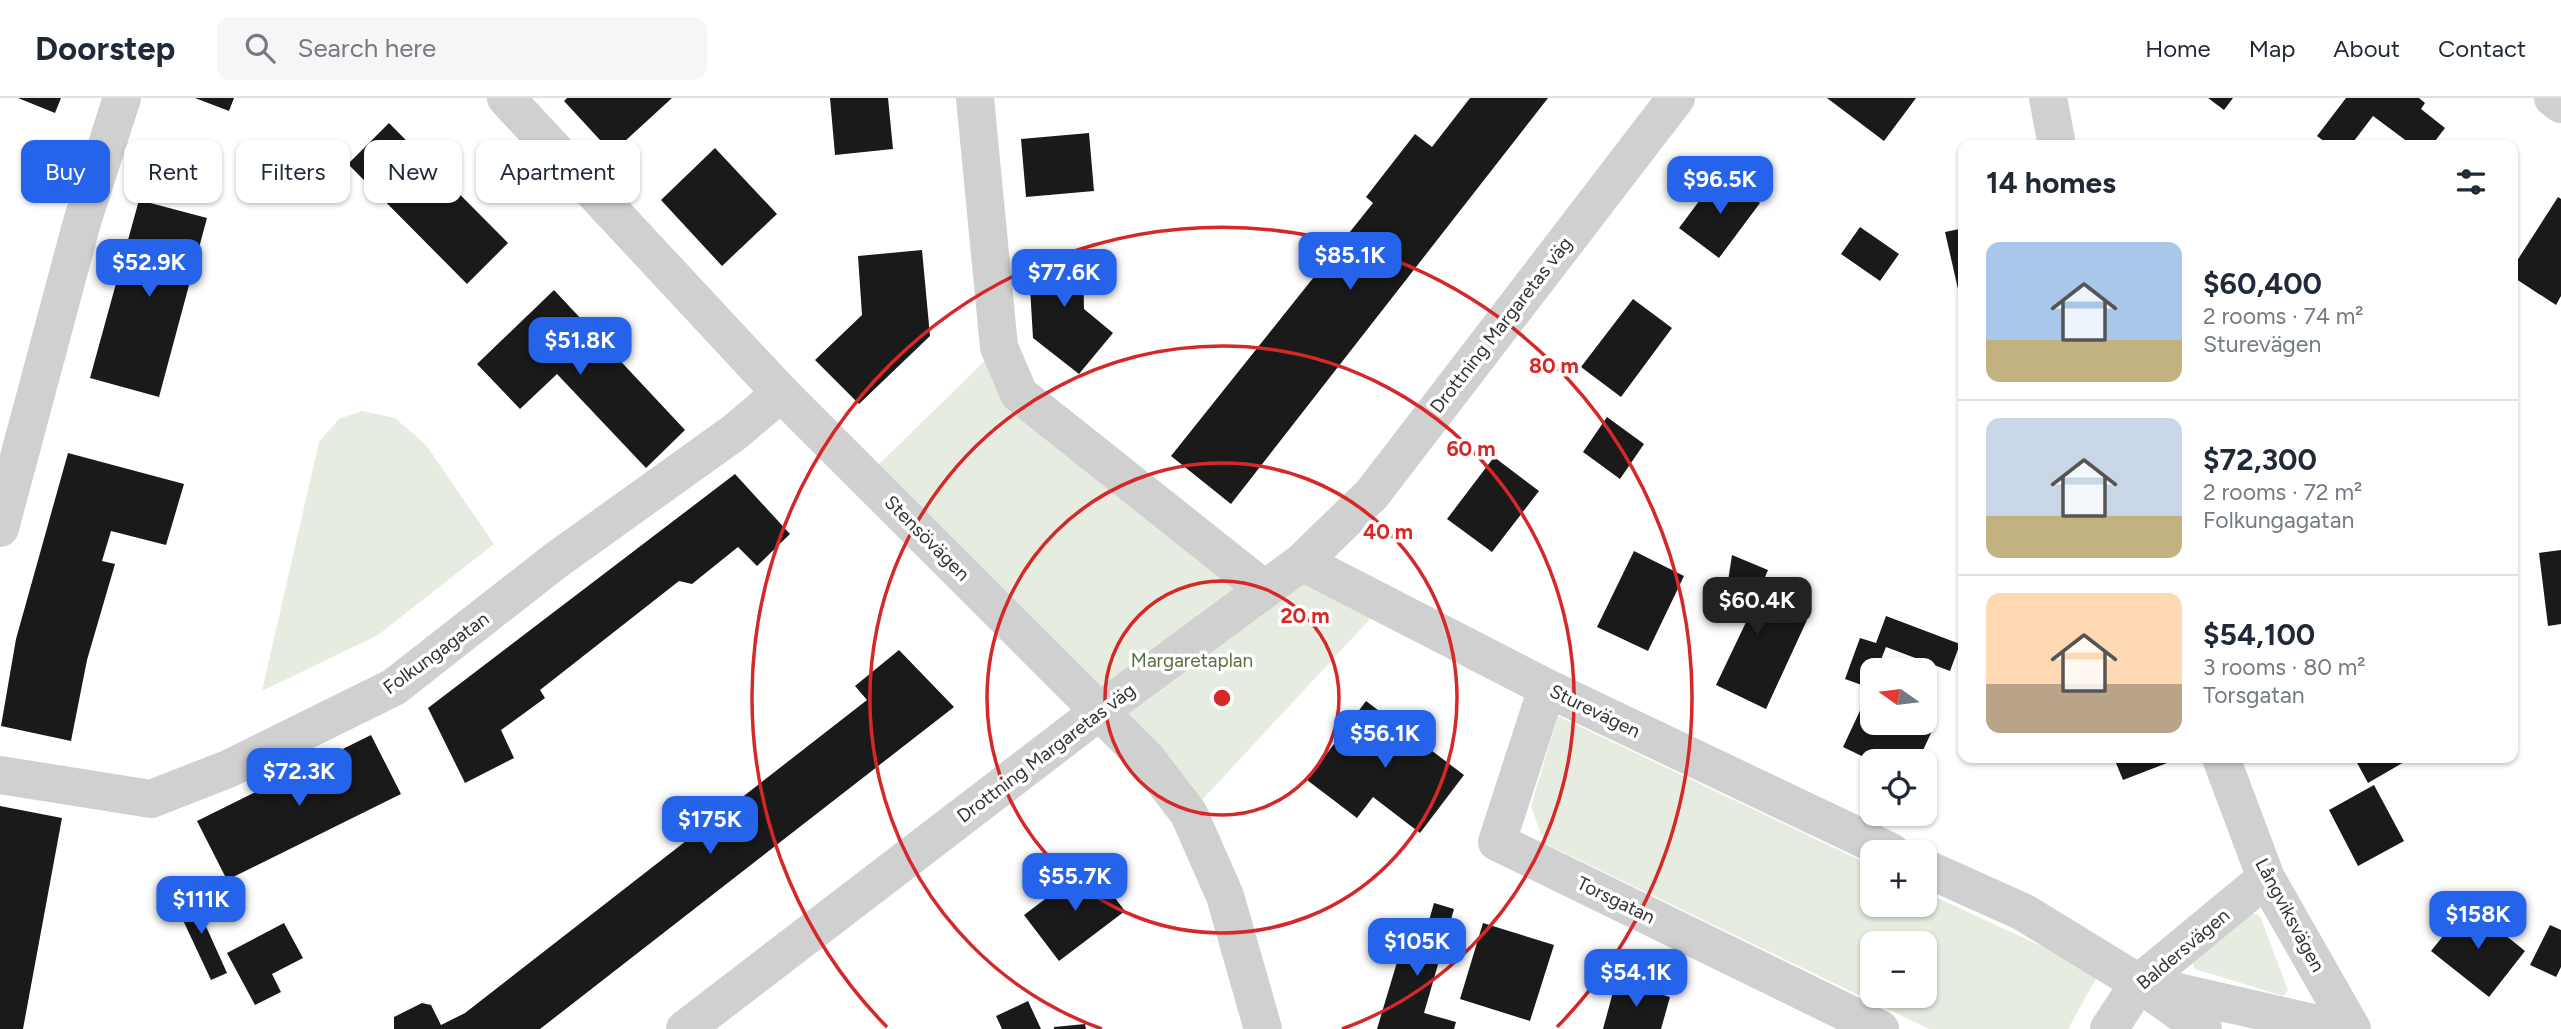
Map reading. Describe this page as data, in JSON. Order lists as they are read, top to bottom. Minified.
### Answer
{"streets":{"street":["Drottning Margaretas väg","Stensövägen","Folkungagatan","Sturevägen","Torsgatan","Långviksvägen","Baldersvägen"]},"crossings":[["Drottning Margaretas väg","Stensövägen"],["Drottning Margaretas väg","Sturevägen"],["Stensövägen","Folkungagatan"],["Sturevägen","Torsgatan"],["Långviksvägen","Baldersvägen"]],"parks":["Margaretaplan"],"north":"left","page":{"header":"Doorstep","search":"Search here","nav":["Home","Map","About","Contact"],"chip":["Buy","Rent","Filters","New","Apartment"],"heading":"14 homes","price":["$96.5K","$85.1K","$52.9K","$77.6K","$51.8K","$60.4K","$56.1K","$72.3K","$175K","$55.7K","$111K","$158K","$105K","$54.1K"],"list":[{"name":"$60,400","note":"2 rooms · 74 m² · Sturevägen"},{"name":"$72,300","note":"2 rooms · 72 m² · Folkungagatan"},{"name":"$54,100","note":"3 rooms · 80 m² · Torsgatan"}],"map_buttons":["+","−"]},"rings":["80 m","60 m","40 m","20 m"]}
